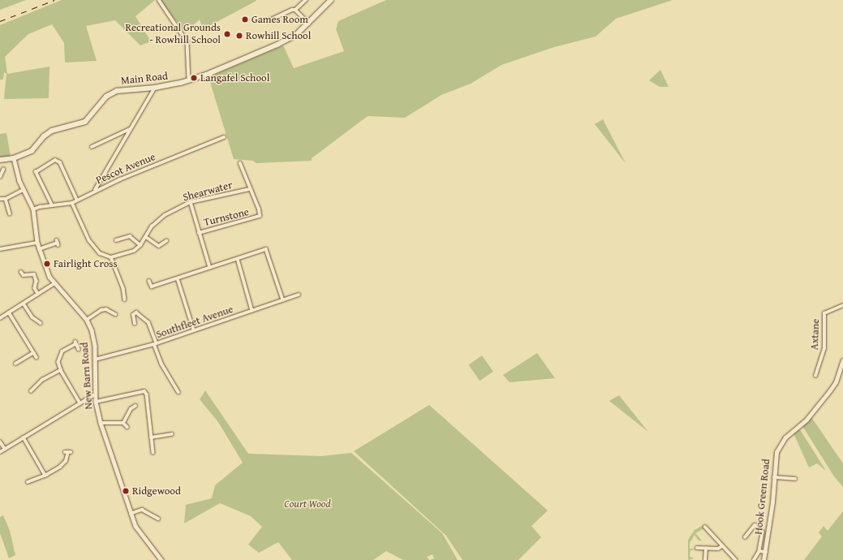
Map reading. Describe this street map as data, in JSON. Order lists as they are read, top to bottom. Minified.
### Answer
{"streets":{"main road":["Main Road"],"street":["Pescot Avenue","Shearwater","Turnstone","Southfleet Avenue","Axtane","New Barn Road","Hook Green Road"]},"crossings":[["Main Road","New Barn Road"],["Pescot Avenue","New Barn Road"],["Shearwater","Turnstone"],["Southfleet Avenue","New Barn Road"]],"parks":["Court Wood"],"places":["Games Room","Recreational Grounds - Rowhill School","Rowhill School","Langafel School","Fairlight Cross","Ridgewood"]}
